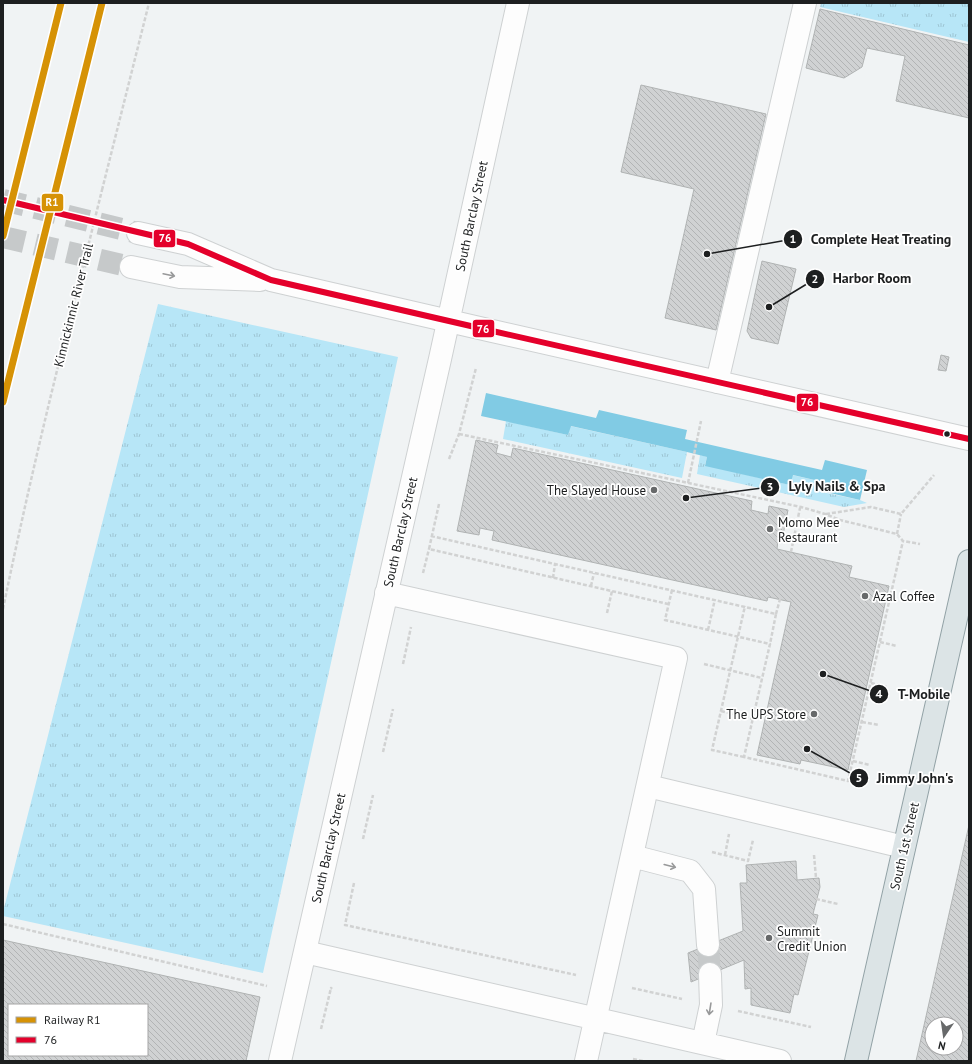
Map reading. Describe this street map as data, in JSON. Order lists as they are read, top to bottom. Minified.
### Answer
{"streets":{"main road":["South 1st Street"],"street":["South Barclay Street"],"path":["Kinnickinnic River Trail"]},"places":["Complete Heat Treating","Harbor Room","The Slayed House","Lyly Nails & Spa","Momo Mee Restaurant","Azal Coffee","T-Mobile","The UPS Store","Jimmy John's","Summit Credit Union"],"lines":["rail line R1","transit line 76"],"legend":["Railway R1","76"],"north":"bottom"}
